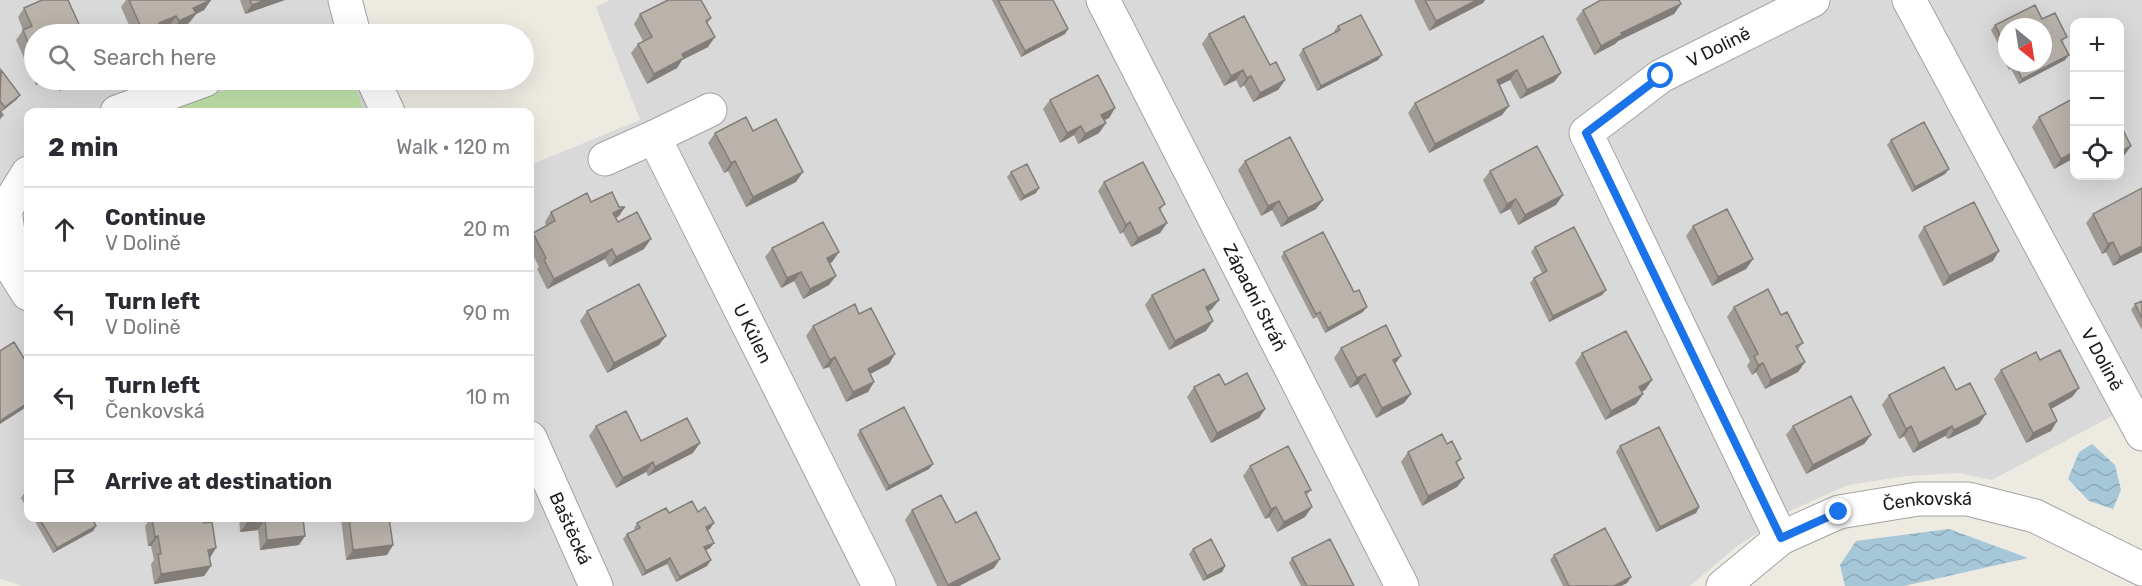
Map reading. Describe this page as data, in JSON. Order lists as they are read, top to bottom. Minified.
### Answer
{"streets":{"street":["V Dolině","Západní Stráň","U Kůlen","Čenkovská","Baštěcká"]},"crossings":[["V Dolině","Čenkovská"]],"north":"bottom right","page":{"map_buttons":["+","−"],"search":"Search here","heading":["2 min","Walk · 120 m"],"list":[["Continue","V Dolině","20 m"],["Turn left","V Dolině","90 m"],["Turn left","Čenkovská","10 m"],"Arrive at destination"]}}
